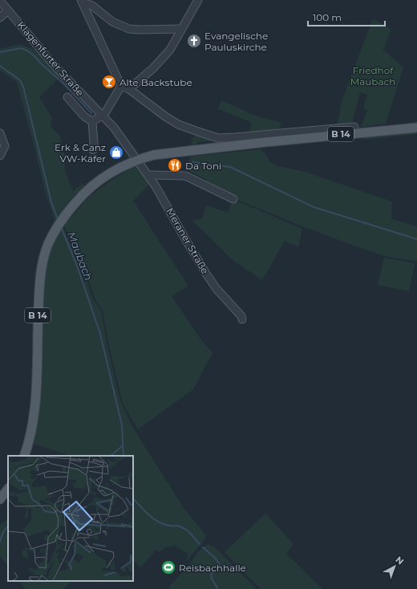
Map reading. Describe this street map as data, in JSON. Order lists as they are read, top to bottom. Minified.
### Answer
{"streets":{"main road":["B 14"],"street":["Klagenfurter Straße","Meraner Straße"]},"crossings":[["Klagenfurter Straße","B 14"],["Klagenfurter Straße","Meraner Straße"],["B 14","Meraner Straße"]],"water":["Maubach"],"parks":["Friedhof Maubach"],"places":{"church":["Evangelische Pauluskirche"],"bar":["Alte Backstube"],"shop":["Erk & Canz VW-Käfer"],"restaurant":["Da Toni"],"sports":["Reisbachhalle"]},"scale_bar":"100 m","north":"top right"}
